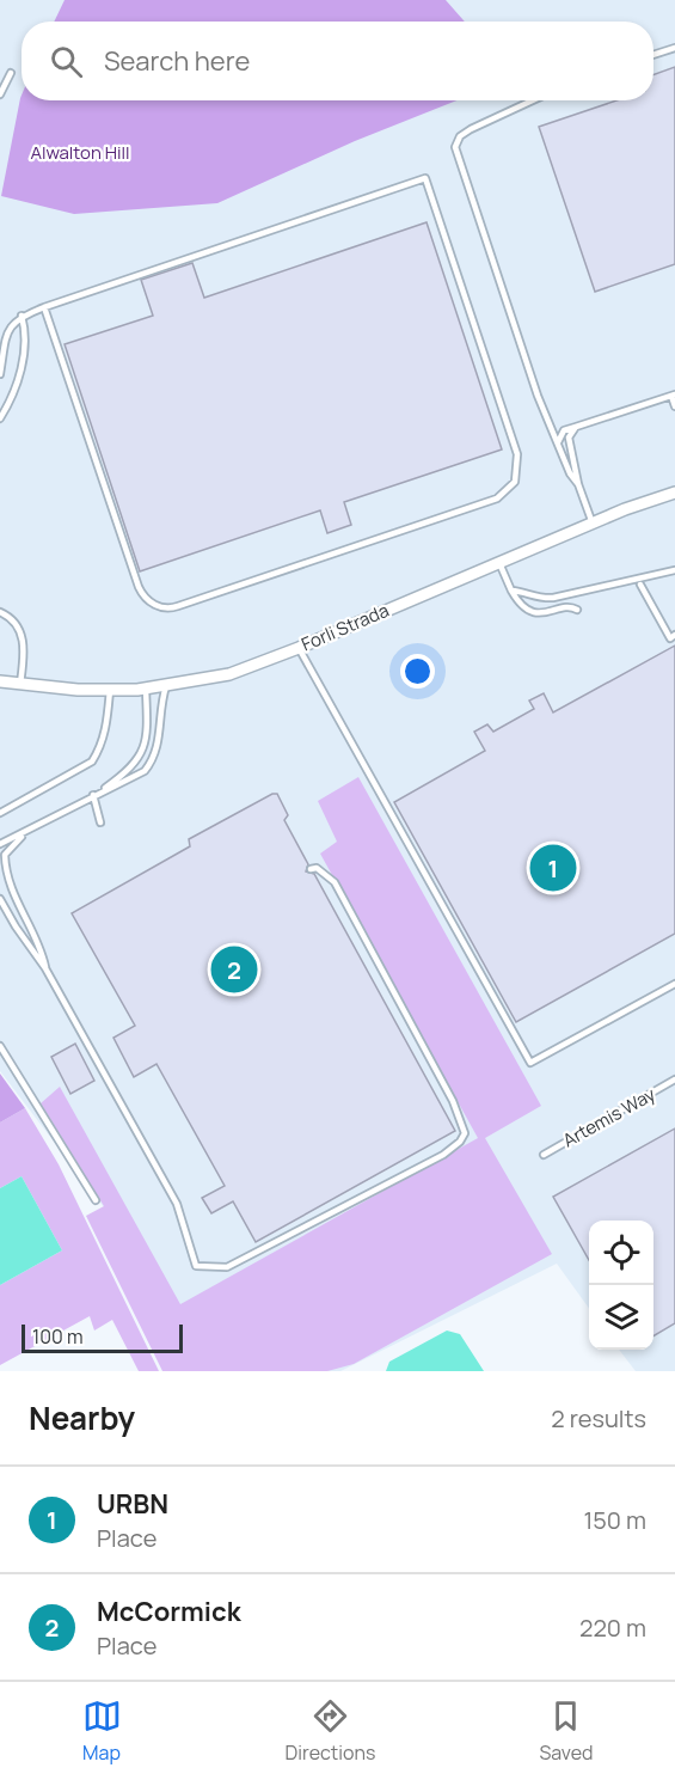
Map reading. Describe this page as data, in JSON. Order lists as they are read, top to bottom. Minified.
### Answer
{"streets":{"street":["Forli Strada"],"lane":["Artemis Way"]},"parks":["Alwalton Hill"],"scale_bar":"100 m","page":{"search":"Search here","pins":["1","2"],"scale":"100 m","heading":["Nearby","2 results"],"list":[{"mark":"1","name":"URBN","note":"Place","value":"150 m"},{"mark":"2","name":"McCormick","note":"Place","value":"220 m"}],"nav":["Map","Directions","Saved"]}}
